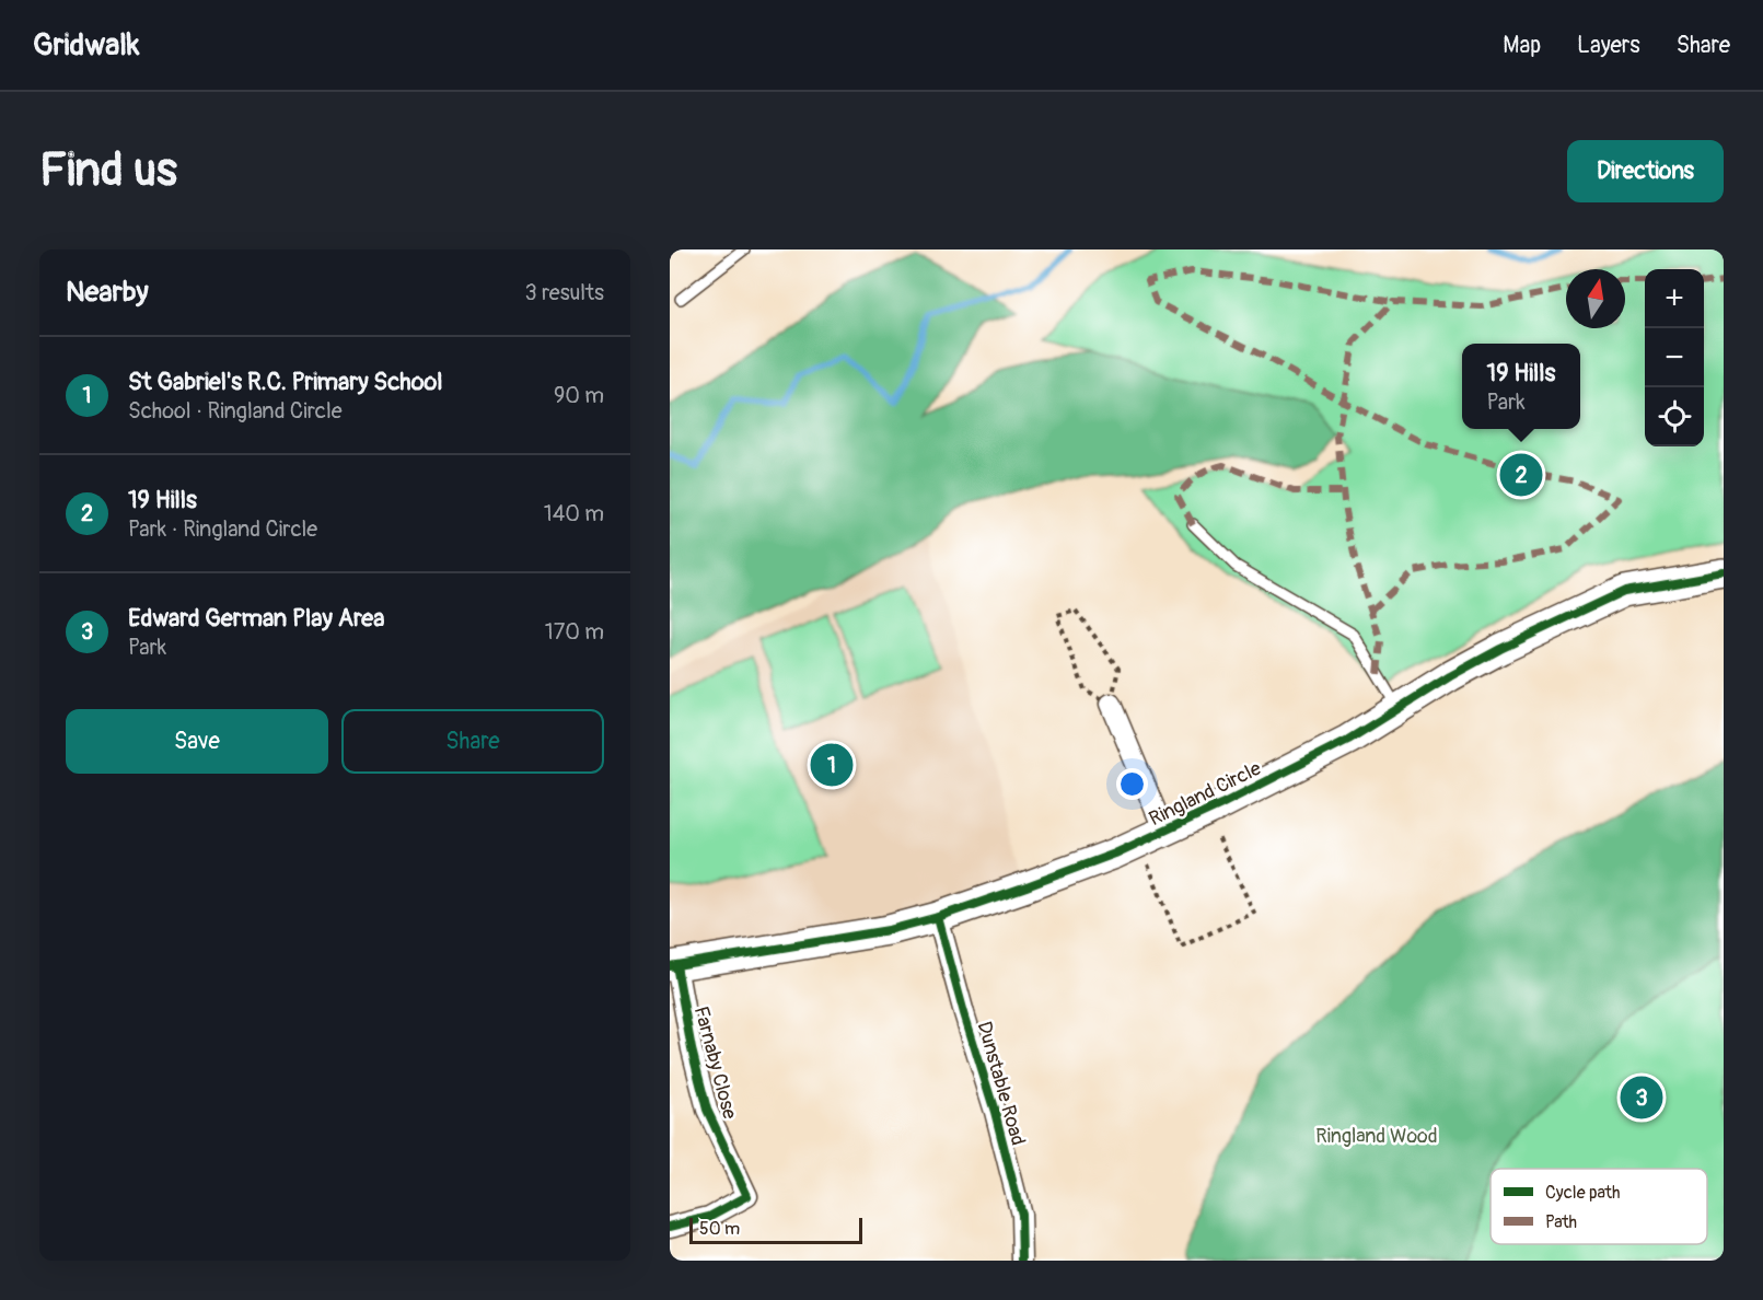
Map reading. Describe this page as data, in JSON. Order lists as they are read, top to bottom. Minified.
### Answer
{"streets":{"street":["Ringland Circle","Farnaby Close","Dunstable Road"]},"crossings":[["Ringland Circle","Farnaby Close"],["Ringland Circle","Dunstable Road"]],"parks":["Ringland Wood"],"legend":["Cycle path","Path"],"scale_bar":"50 m","north":"top","page":{"header":"Gridwalk","nav":["Map","Layers","Share"],"buttons":["Directions",["Save","Share"]],"title":"Find us","heading":["Nearby","3 results"],"map_buttons":["+","−"],"list":[{"mark":"1","name":"St Gabriel's R.C. Primary School","note":"School · Ringland Circle","value":"90 m"},{"mark":"2","name":"19 Hills","note":"Park · Ringland Circle","value":"140 m"},{"mark":"3","name":"Edward German Play Area","note":"Park","value":"170 m"}],"popup":["19 Hills","Park"],"pins":["2","1","3"],"scale":"50 m"}}
